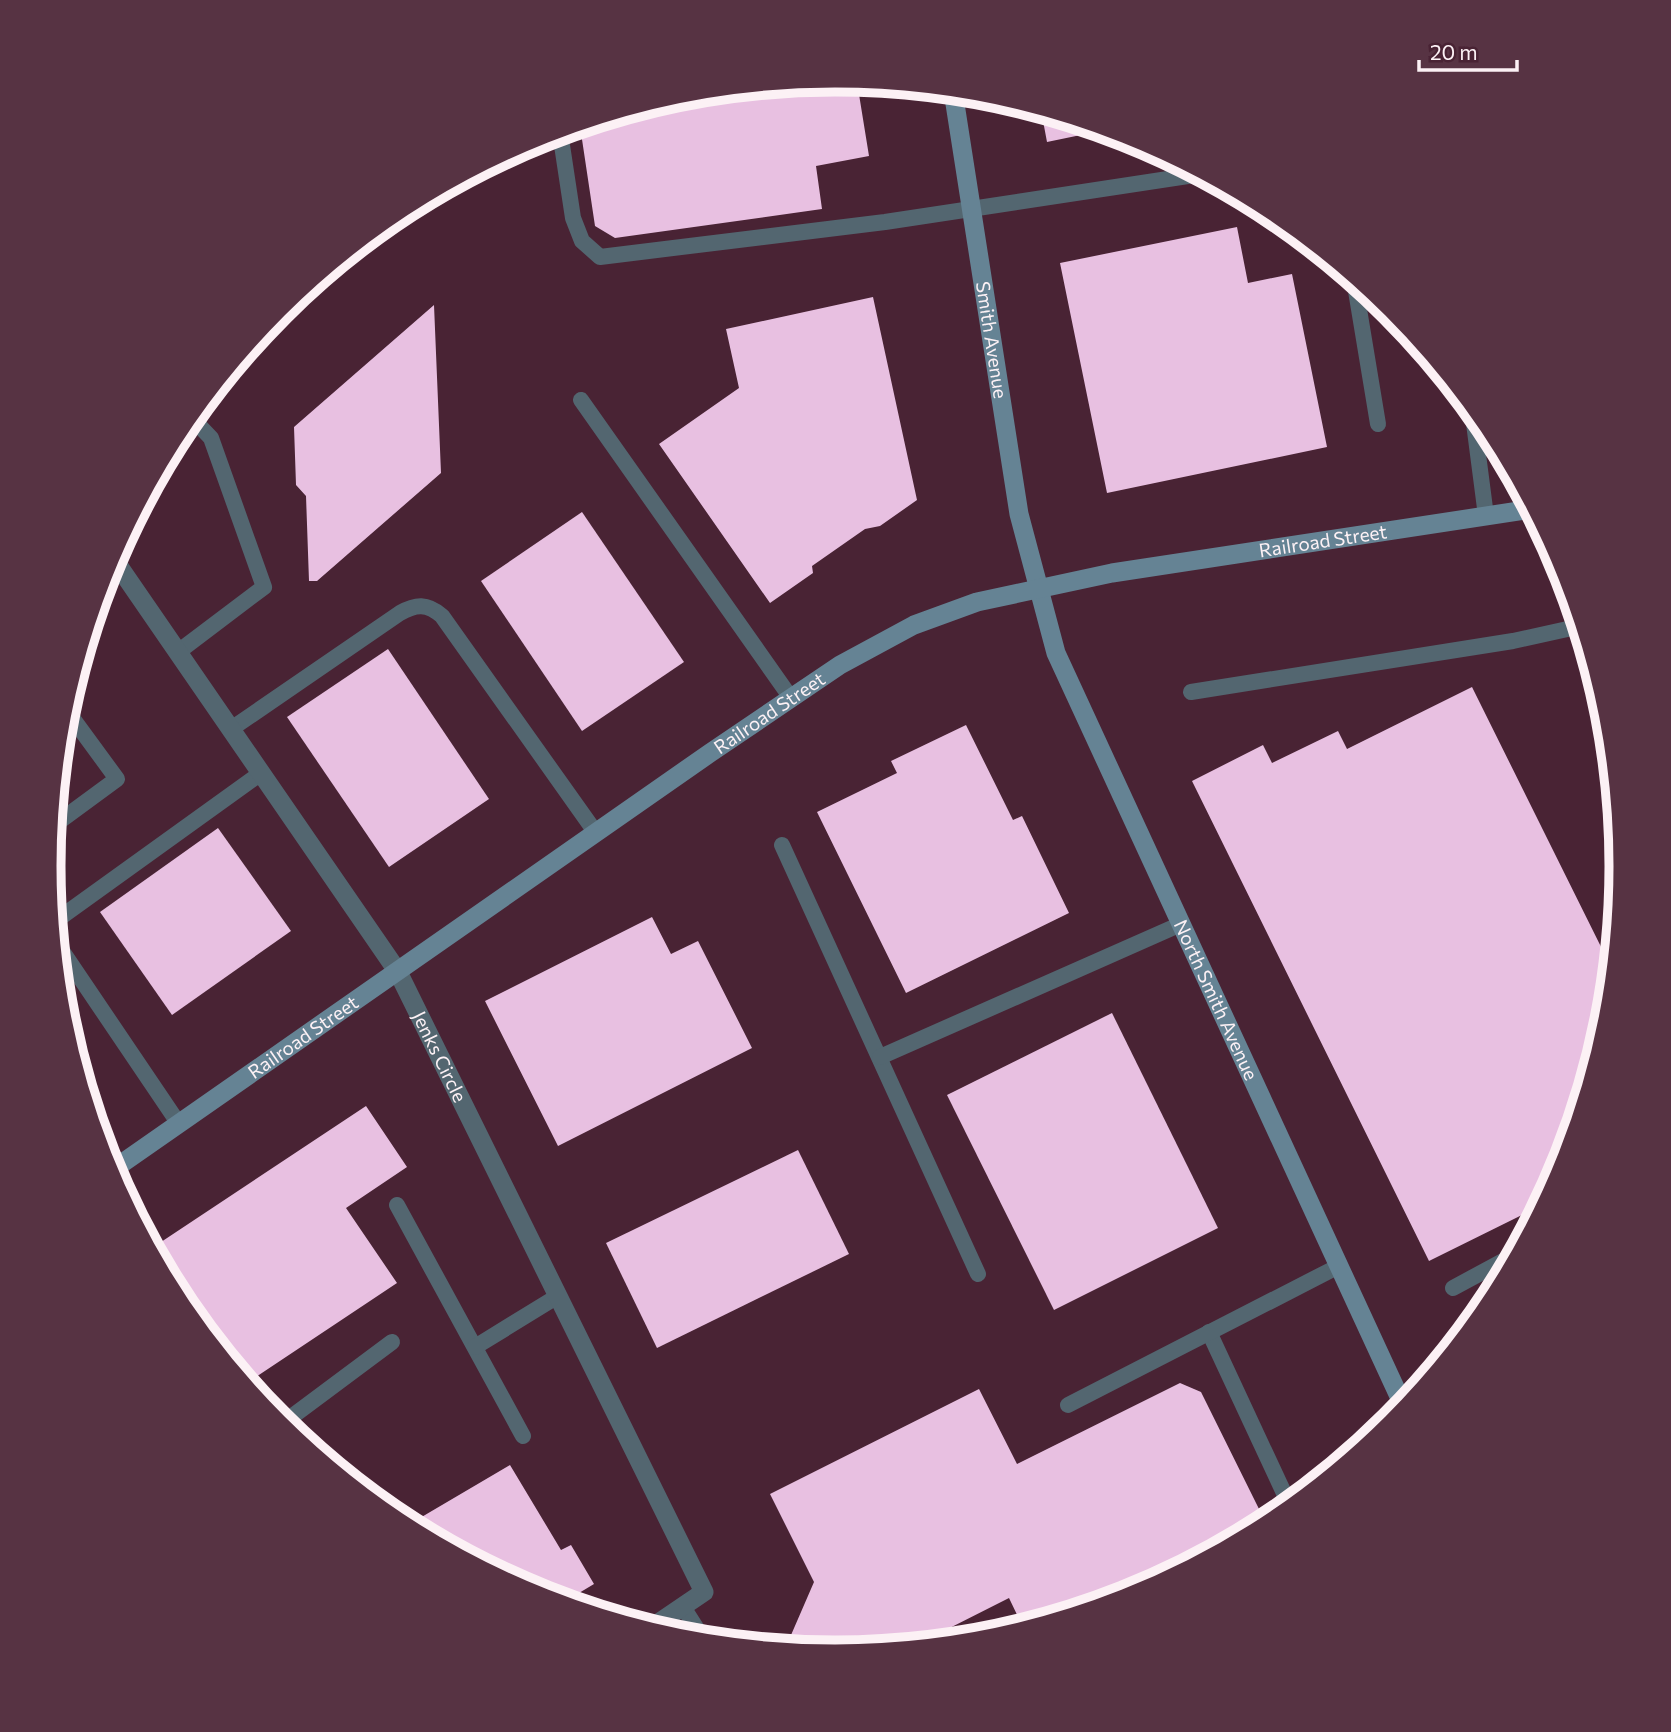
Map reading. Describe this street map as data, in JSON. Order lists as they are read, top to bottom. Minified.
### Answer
{"streets":{"main road":["Smith Avenue","Railroad Street","North Smith Avenue"],"street":["Jenks Circle"]},"crossings":[["Smith Avenue","Railroad Street"],["Smith Avenue","North Smith Avenue"],["Railroad Street","North Smith Avenue"],["Railroad Street","Jenks Circle"]],"scale_bar":"20 m"}
